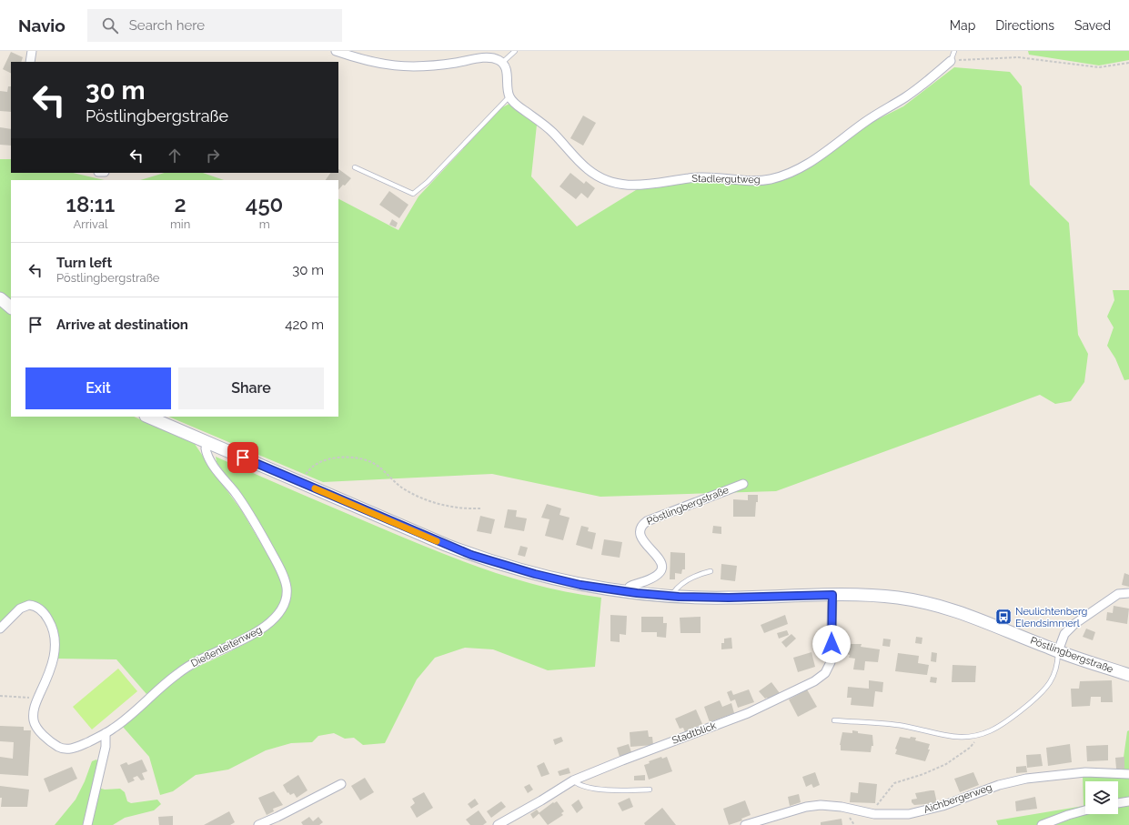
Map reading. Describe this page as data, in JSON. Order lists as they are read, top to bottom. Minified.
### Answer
{"streets":{"main road":["Pöstlingbergstraße"],"street":["Stadlergutweg","Dießenleitenweg","Stadtblick","Aichbergerweg"]},"crossings":[["Pöstlingbergstraße","Dießenleitenweg"],["Pöstlingbergstraße","Stadtblick"]],"places":{"bus stop":["Neulichtenberg Elendsimmerl"]},"page":{"header":"Navio","search":"Search here","nav":["Map","Directions","Saved"],"turn":["30 m","Pöstlingbergstraße"],"eta":["18:11","Arrival","2","min","450","m"],"list":[{"name":"Turn left","note":"Pöstlingbergstraße","value":"30 m"},{"name":"Arrive at destination","value":"420 m"}],"buttons":["Exit","Share"]}}
